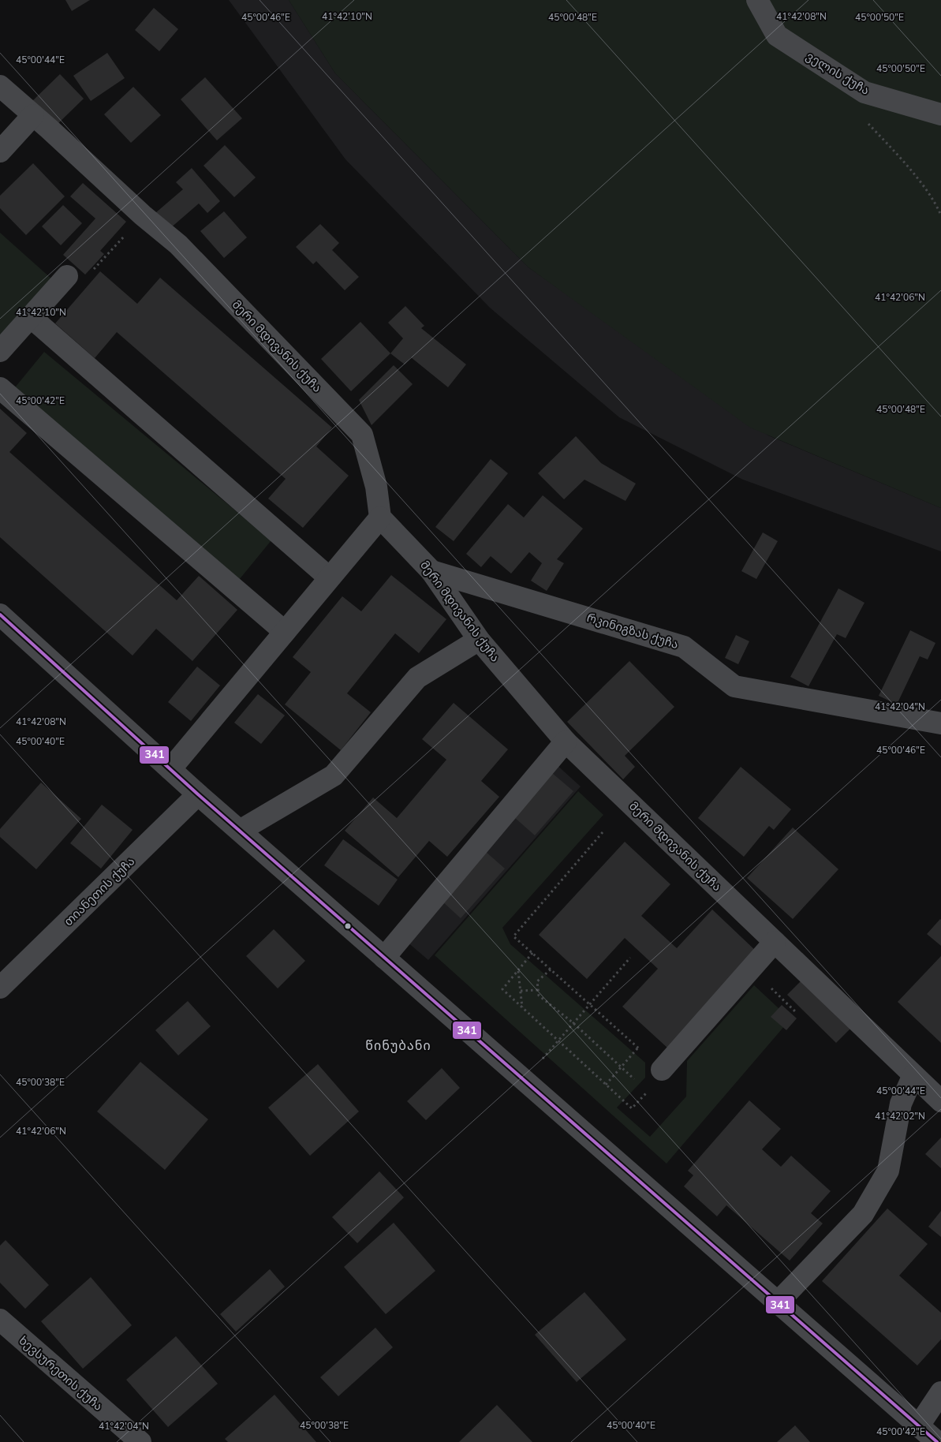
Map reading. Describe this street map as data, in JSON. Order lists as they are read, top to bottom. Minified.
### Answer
{"streets":{"street":["ველის ქუჩა","მერი მდივანის ქუჩა","რკინიგზას ქუჩა","თიანეთის ქუჩა","ხევსურეთის ქუჩა"]},"crossings":[["მერი მდივანის ქუჩა","რკინიგზას ქუჩა"]],"districts":["წინუბანი"],"lines":["transit line 341"],"coordinates":["41°42'10\"N","41°42'08\"N","45°00'46\"E","45°00'48\"E","45°00'50\"E","45°00'44\"E","41°42'06\"N","45°00'42\"E","41°42'04\"N","45°00'40\"E","45°00'38\"E","41°42'02\"N"]}
